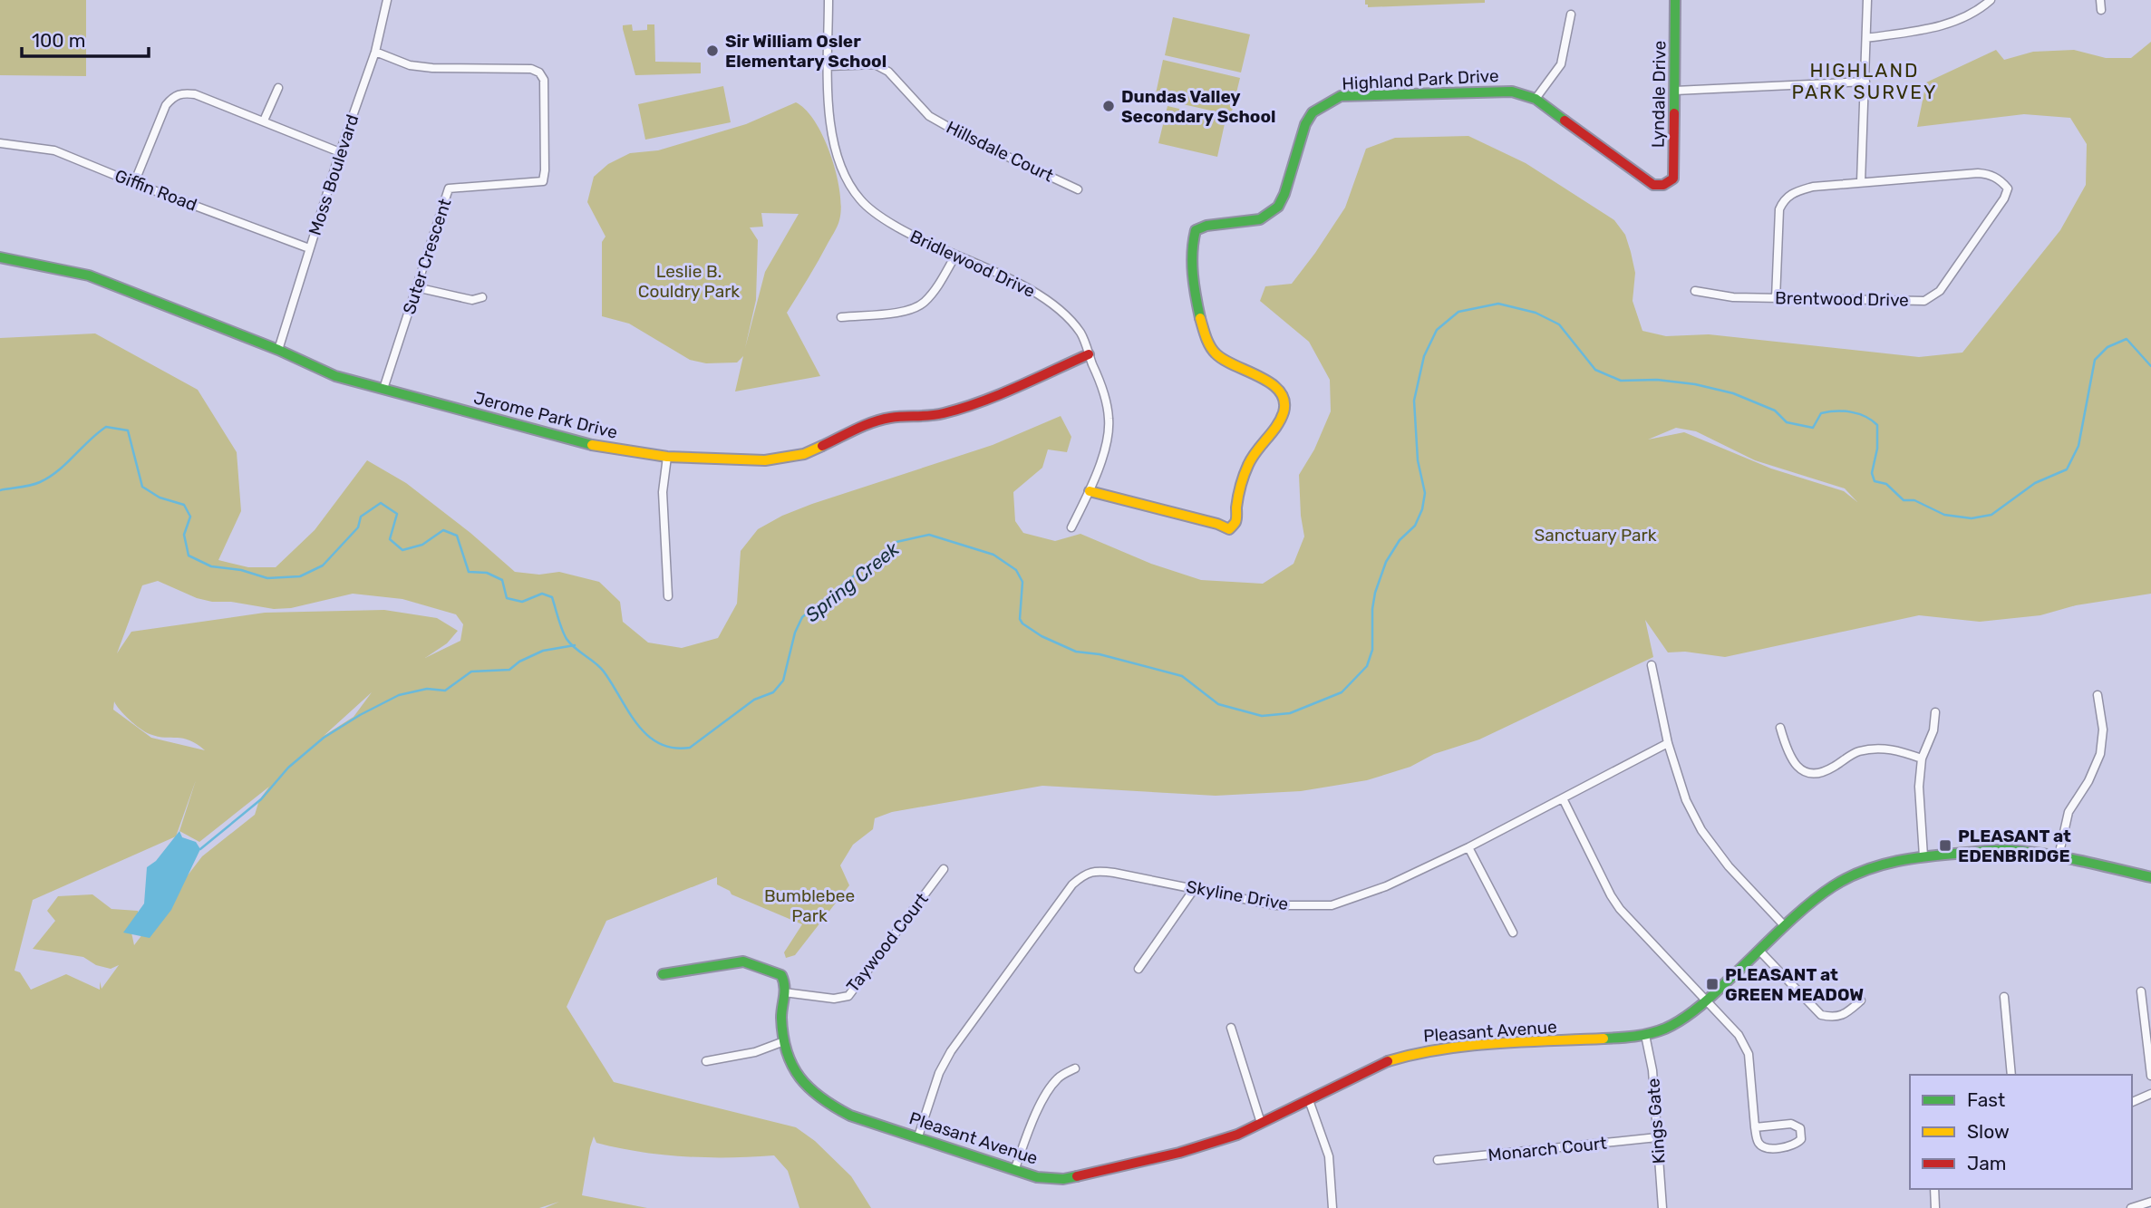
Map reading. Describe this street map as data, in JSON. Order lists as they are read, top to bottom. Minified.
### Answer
{"streets":{"street":["Highland Park Drive","Lyndale Drive","Hillsdale Court","Moss Boulevard","Giffin Road","Suter Crescent","Bridlewood Drive","Brentwood Drive","Jerome Park Drive","Skyline Drive","Taywood Court","Pleasant Avenue","Kings Gate","Monarch Court"]},"crossings":[["Highland Park Drive","Lyndale Drive"],["Highland Park Drive","Bridlewood Drive"],["Hillsdale Court","Bridlewood Drive"],["Moss Boulevard","Giffin Road"],["Moss Boulevard","Suter Crescent"],["Moss Boulevard","Jerome Park Drive"],["Suter Crescent","Jerome Park Drive"],["Bridlewood Drive","Jerome Park Drive"],["Skyline Drive","Pleasant Avenue"],["Taywood Court","Pleasant Avenue"],["Pleasant Avenue","Kings Gate"],["Kings Gate","Monarch Court"]],"districts":["HIGHLAND PARK SURVEY"],"water":["Spring Creek"],"parks":["Leslie B. Couldry Park","Sanctuary Park","Bumblebee Park"],"places":{"other":["Sir William Osler Elementary School","Dundas Valley Secondary School"],"transit":["PLEASANT at EDENBRIDGE","PLEASANT at GREEN MEADOW"]},"legend":["Fast","Slow","Jam"],"scale_bar":"100 m"}
